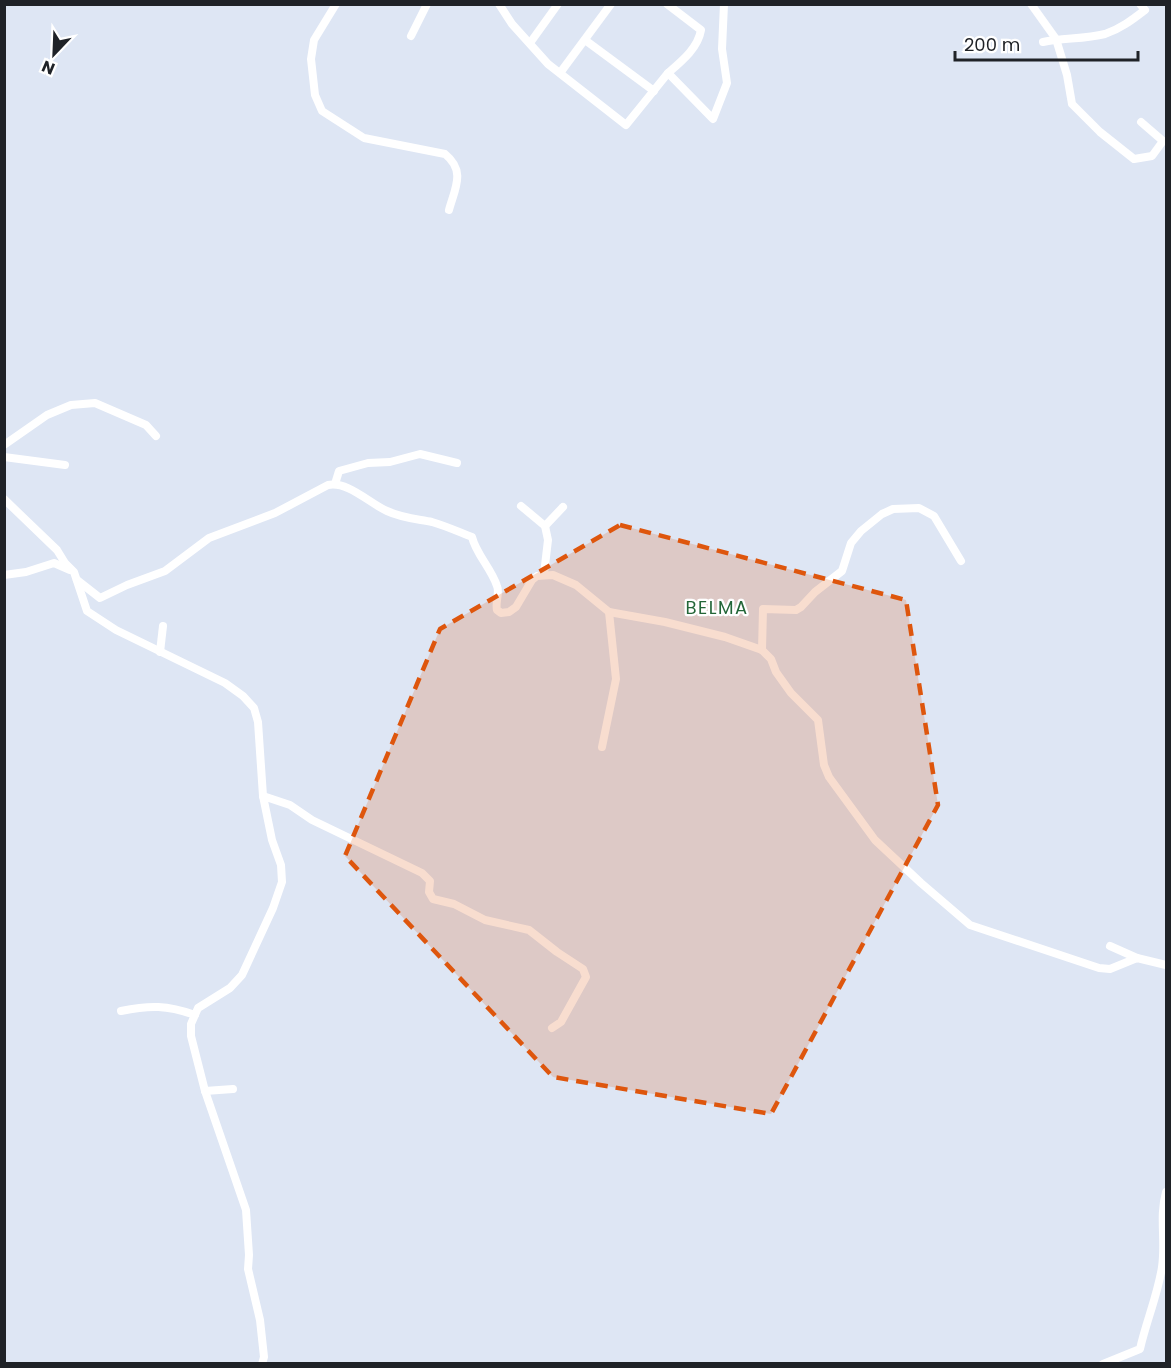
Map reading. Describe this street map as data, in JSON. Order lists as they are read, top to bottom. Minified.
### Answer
{"districts":["BELMA"],"scale_bar":"200 m","north":"bottom left"}
